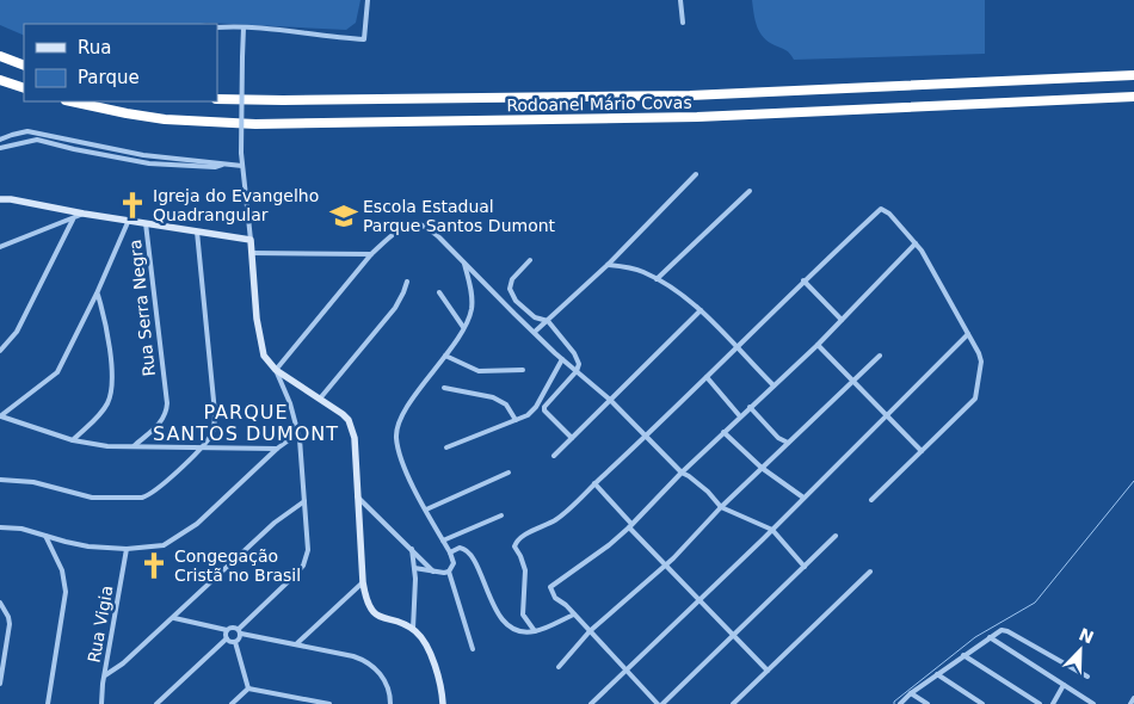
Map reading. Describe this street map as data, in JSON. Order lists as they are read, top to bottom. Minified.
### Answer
{"streets":{"highway":["Rodoanel Mário Covas"],"street":["Rua Serra Negra","Rua Vigia"]},"districts":["PARQUE SANTOS DUMONT"],"places":{"church":["Igreja do Evangelho Quadrangular","Congegação Cristã no Brasil"],"school or university":["Escola Estadual Parque Santos Dumont"]},"legend":["Rua","Parque"],"north":"top right"}
